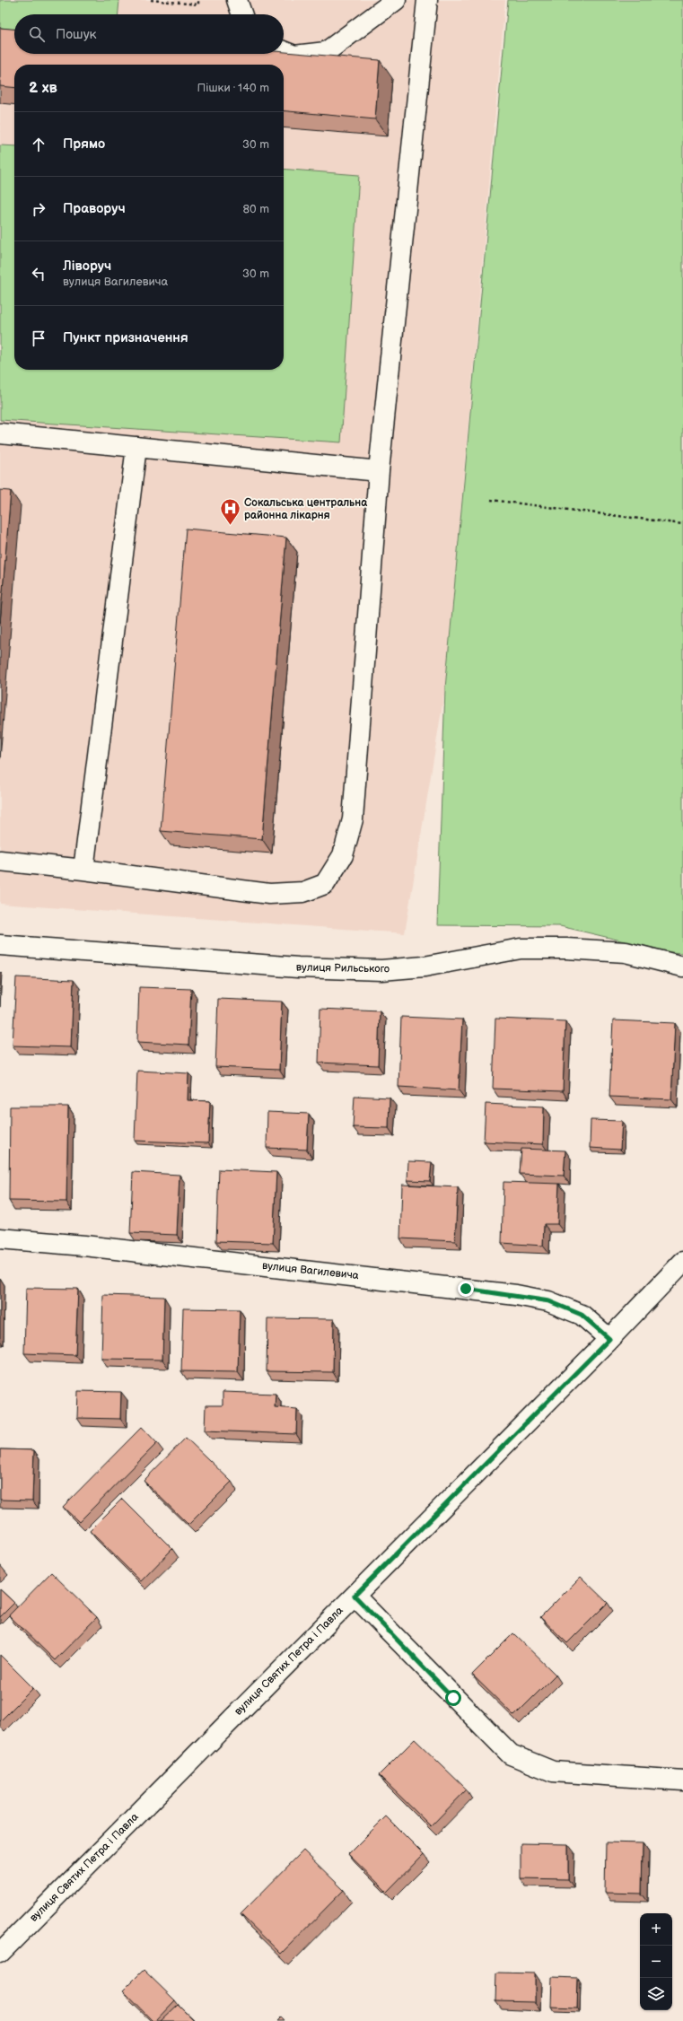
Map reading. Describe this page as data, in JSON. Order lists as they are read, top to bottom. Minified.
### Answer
{"streets":{"street":["вулиця Рильського","вулиця Вагилевича","вулиця Святих Петра і Павла"]},"crossings":[["вулиця Вагилевича","вулиця Святих Петра і Павла"]],"places":{"hospital":["Сокальська центральна районна лікарня"]},"page":{"search":"Пошук","heading":["2 хв","Пішки · 140 m"],"list":[["Прямо","30 m"],["Праворуч","80 m"],["Ліворуч","вулиця Вагилевича","30 m"],"Пункт призначення"],"map_buttons":["+","−"]}}
